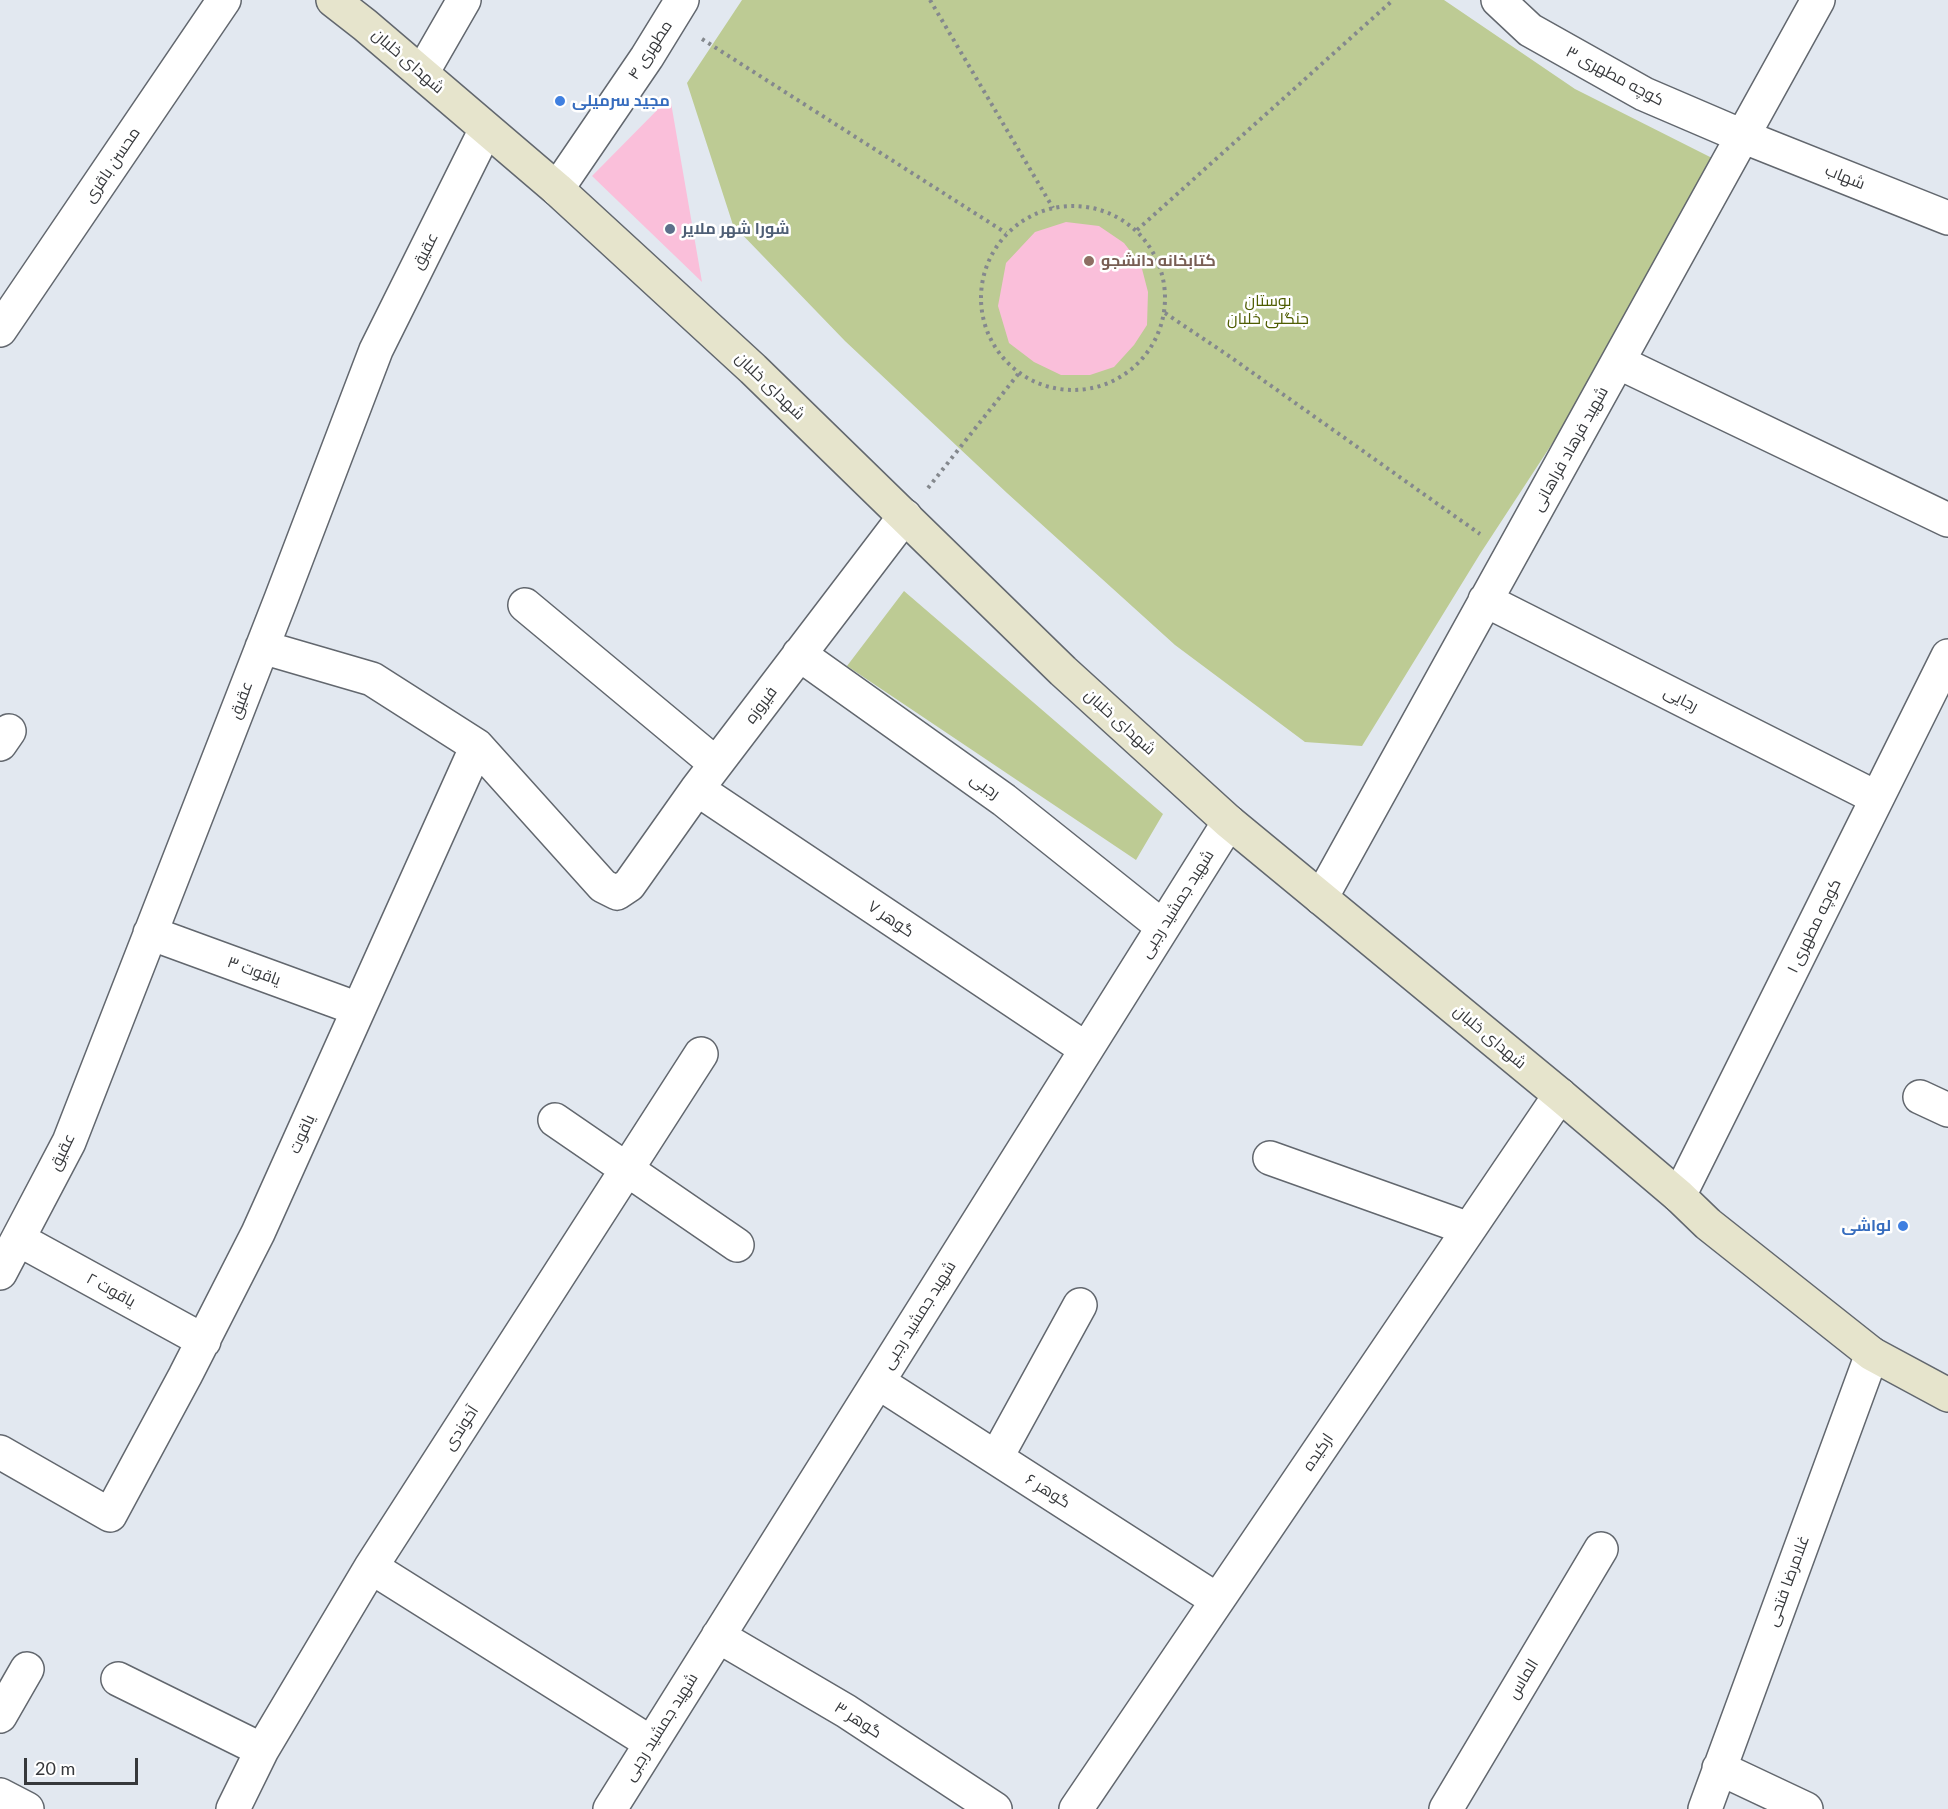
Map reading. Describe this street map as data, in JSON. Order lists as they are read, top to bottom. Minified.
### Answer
{"streets":{"street":["مطهری ۴","شهدای خلبان","کوچه مطهری ۳","محسن باقری","شهاب","عقیق","شهید فرهاد فراهانی","رجایی","فیروزه","رجبی","شهید جمشید رجبی","گوهر ۷","کوچه مطهری ۱","یاقوت ۳","یاقوت","یاقوت ۲","آخوندی","ارکیده","گوهر ۶","غلامرضا فتحی","الماس","گوهر ۳"]},"crossings":[["مطهری ۴","شهدای خلبان"],["شهدای خلبان","عقیق"],["شهدای خلبان","شهید فرهاد فراهانی"],["شهدای خلبان","فیروزه"],["شهدای خلبان","شهید جمشید رجبی"],["شهدای خلبان","کوچه مطهری ۱"],["شهدای خلبان","ارکیده"],["شهدای خلبان","غلامرضا فتحی"],["کوچه مطهری ۳","شهاب"],["کوچه مطهری ۳","شهید فرهاد فراهانی"],["شهاب","شهید فرهاد فراهانی"],["عقیق","یاقوت ۳"],["عقیق","یاقوت ۲"],["شهید فرهاد فراهانی","رجایی"],["رجایی","کوچه مطهری ۱"],["فیروزه","رجبی"],["فیروزه","گوهر ۷"],["فیروزه","یاقوت"],["رجبی","شهید جمشید رجبی"],["شهید جمشید رجبی","گوهر ۷"],["شهید جمشید رجبی","گوهر ۶"],["شهید جمشید رجبی","گوهر ۳"],["یاقوت ۳","یاقوت"],["یاقوت","یاقوت ۲"],["ارکیده","گوهر ۶"]],"parks":["بوستان جنگلی خلبان"],"places":["مجید سرمیلی","شورا شهر ملایر","کتابخانه دانشجو","لواشی"],"scale_bar":"20 m"}
